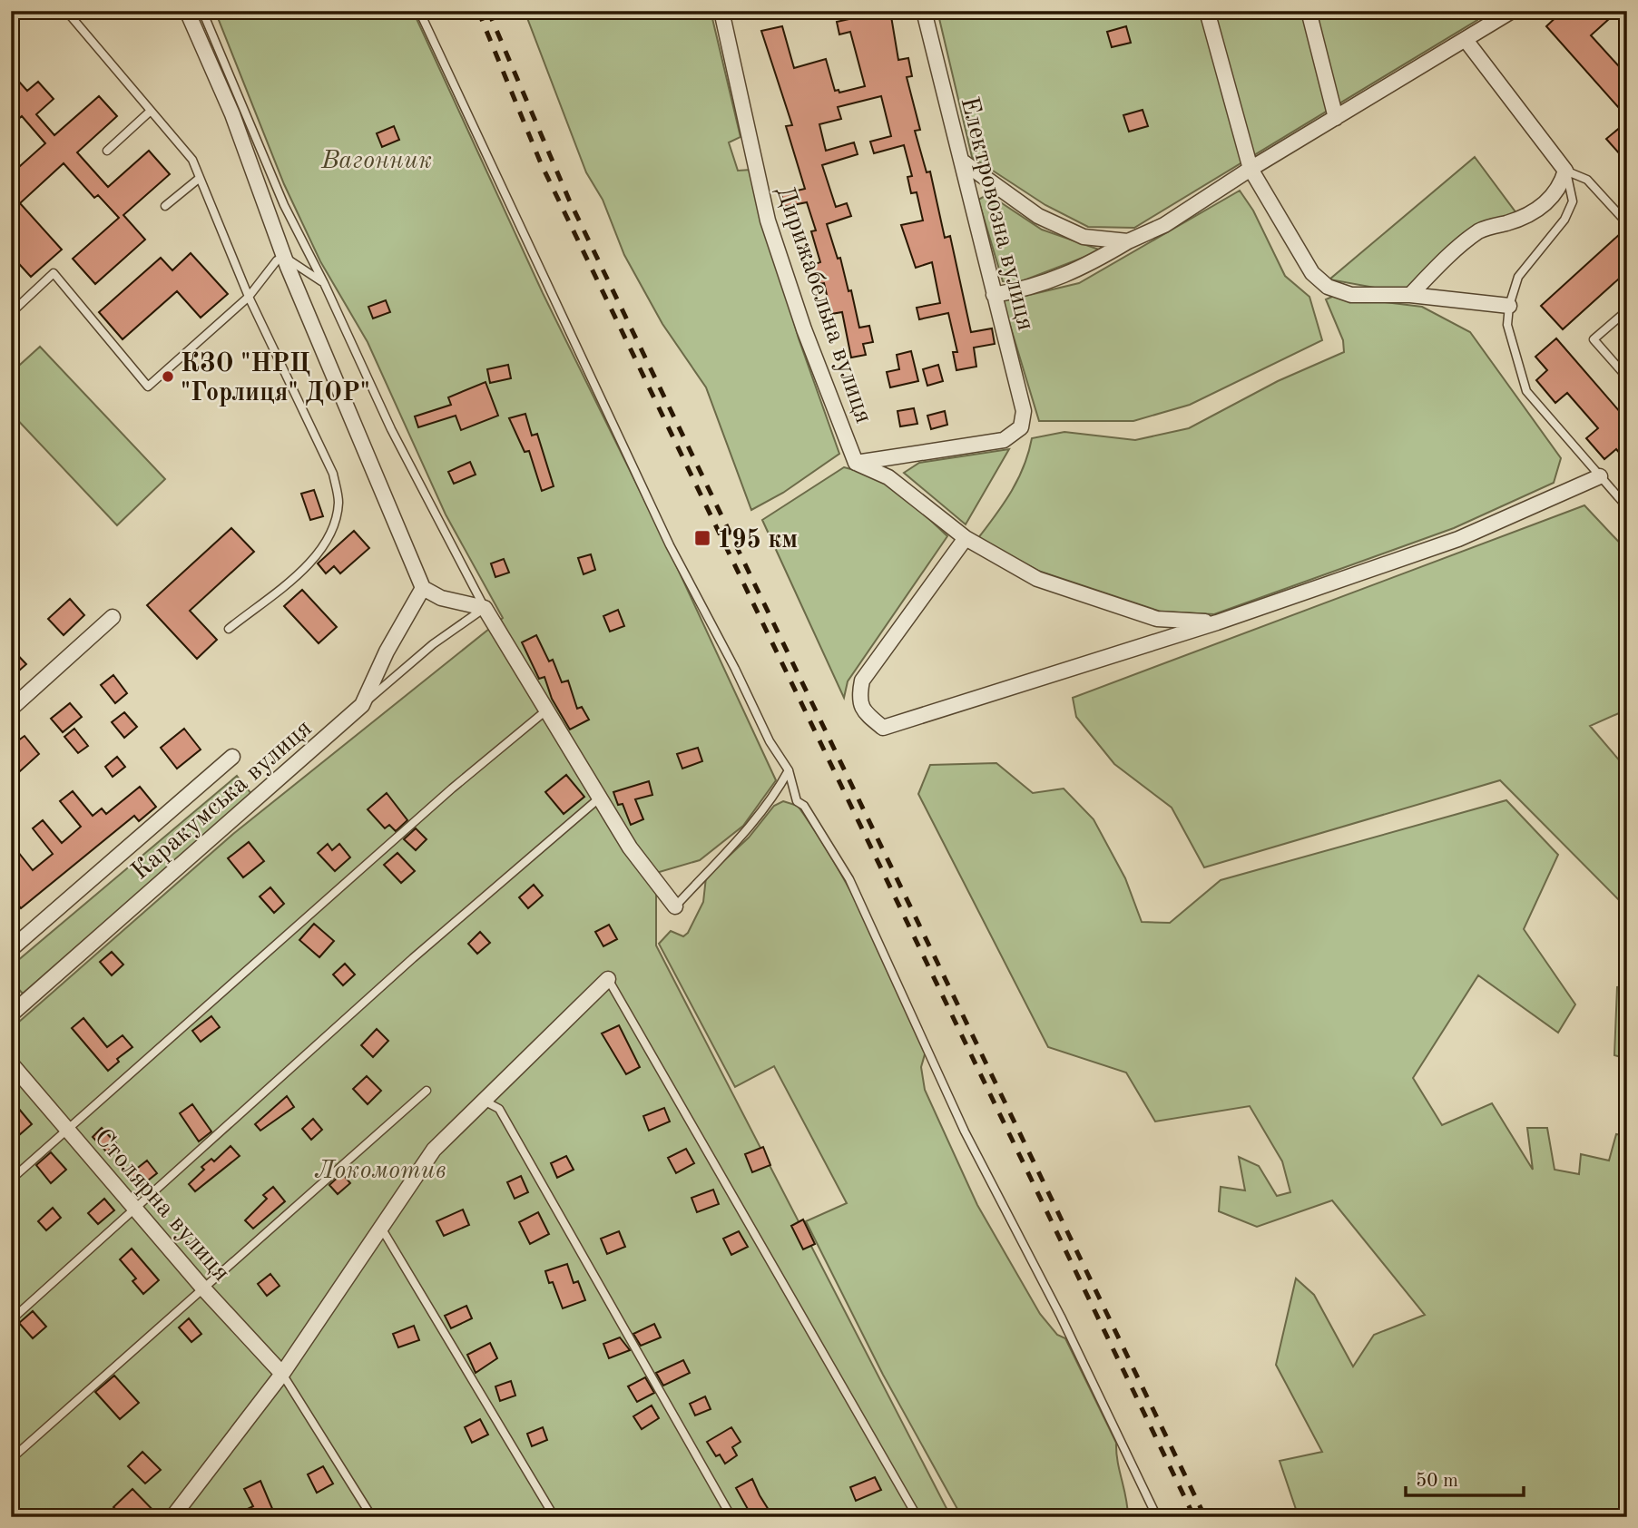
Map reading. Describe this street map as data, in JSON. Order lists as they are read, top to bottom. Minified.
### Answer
{"streets":{"street":["Електровозна вулиця","Дирижабельна вулиця","Каракумська вулиця","Столярна вулиця"]},"crossings":[["Електровозна вулиця","Дирижабельна вулиця"]],"parks":["Вагонник","Локомотив"],"places":{"other":["КЗО \"НРЦ \"Горлиця\" ДОР\""],"transit":["195 км"]},"scale_bar":"50 m"}
